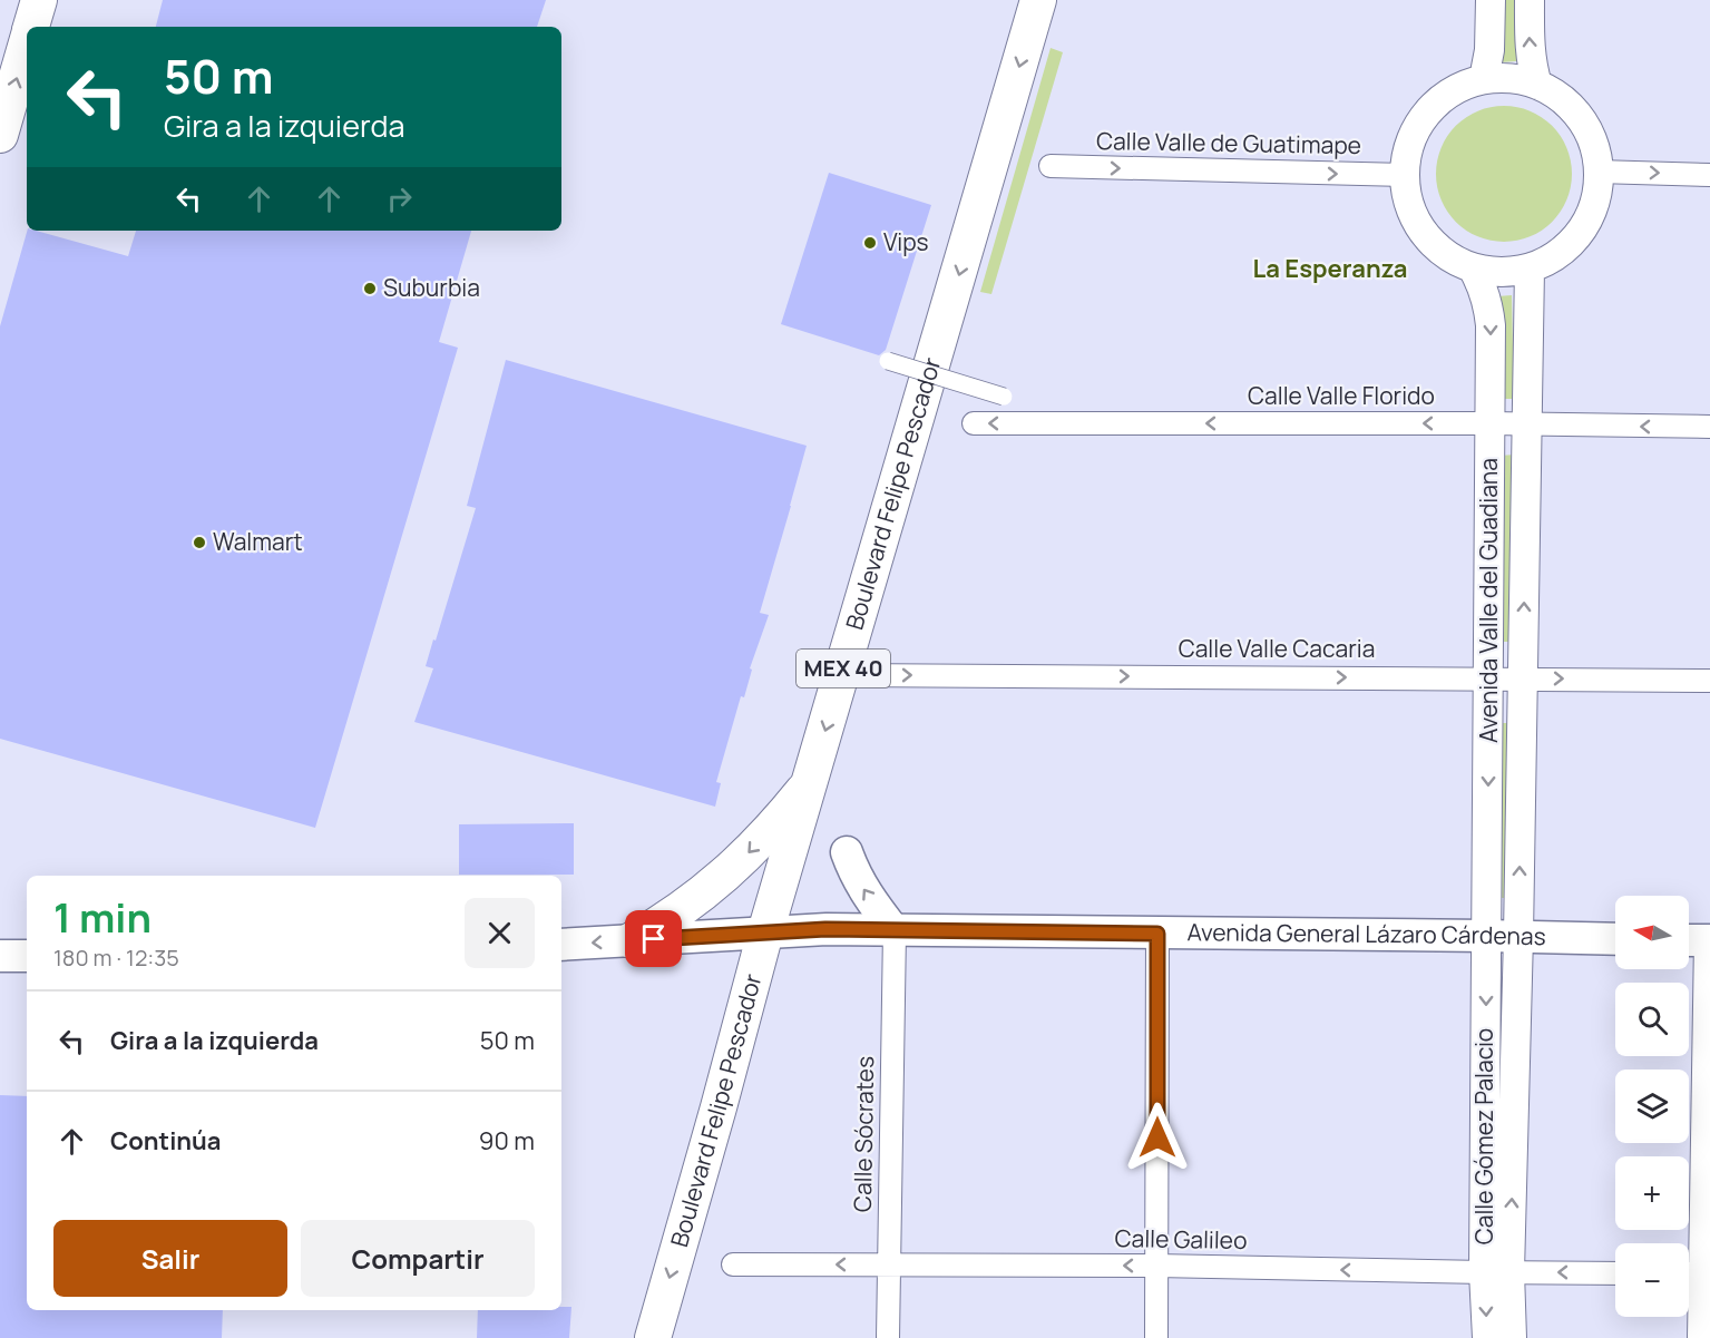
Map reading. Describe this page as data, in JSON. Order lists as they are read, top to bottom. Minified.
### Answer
{"streets":{"main road":["Boulevard Felipe Pescador","MEX 40","Avenida General Lázaro Cárdenas"],"street":["Calle Valle de Guatimape","Calle Valle Florido","Avenida Valle del Guadiana","Calle Valle Cacaria","Calle Sócrates","Calle Gómez Palacio","Calle Galileo"]},"crossings":[["Calle Valle de Guatimape","Avenida Valle del Guadiana"],["Calle Valle Florido","Avenida Valle del Guadiana"],["Boulevard Felipe Pescador","Calle Valle Cacaria"],["Boulevard Felipe Pescador","Avenida General Lázaro Cárdenas"],["Avenida Valle del Guadiana","Calle Valle Cacaria"],["Avenida Valle del Guadiana","Avenida General Lázaro Cárdenas"],["Avenida Valle del Guadiana","Calle Gómez Palacio"],["Avenida General Lázaro Cárdenas","Calle Sócrates"],["Avenida General Lázaro Cárdenas","Calle Gómez Palacio"],["Calle Sócrates","Calle Galileo"],["Calle Gómez Palacio","Calle Galileo"]],"one_way":["Calle Valle de Guatimape","Calle Valle Florido","Boulevard Felipe Pescador","Calle Valle Cacaria","Calle Galileo"],"districts":["La Esperanza"],"places":["Vips","Suburbia","Walmart"],"north":"left","page":{"turn":["50 m","Gira a la izquierda"],"heading":["1 min","180 m · 12:35"],"map_buttons":["+","−"],"list":[{"name":"Gira a la izquierda","value":"50 m"},{"name":"Continúa","value":"90 m"}],"buttons":["Salir","Compartir"]}}
